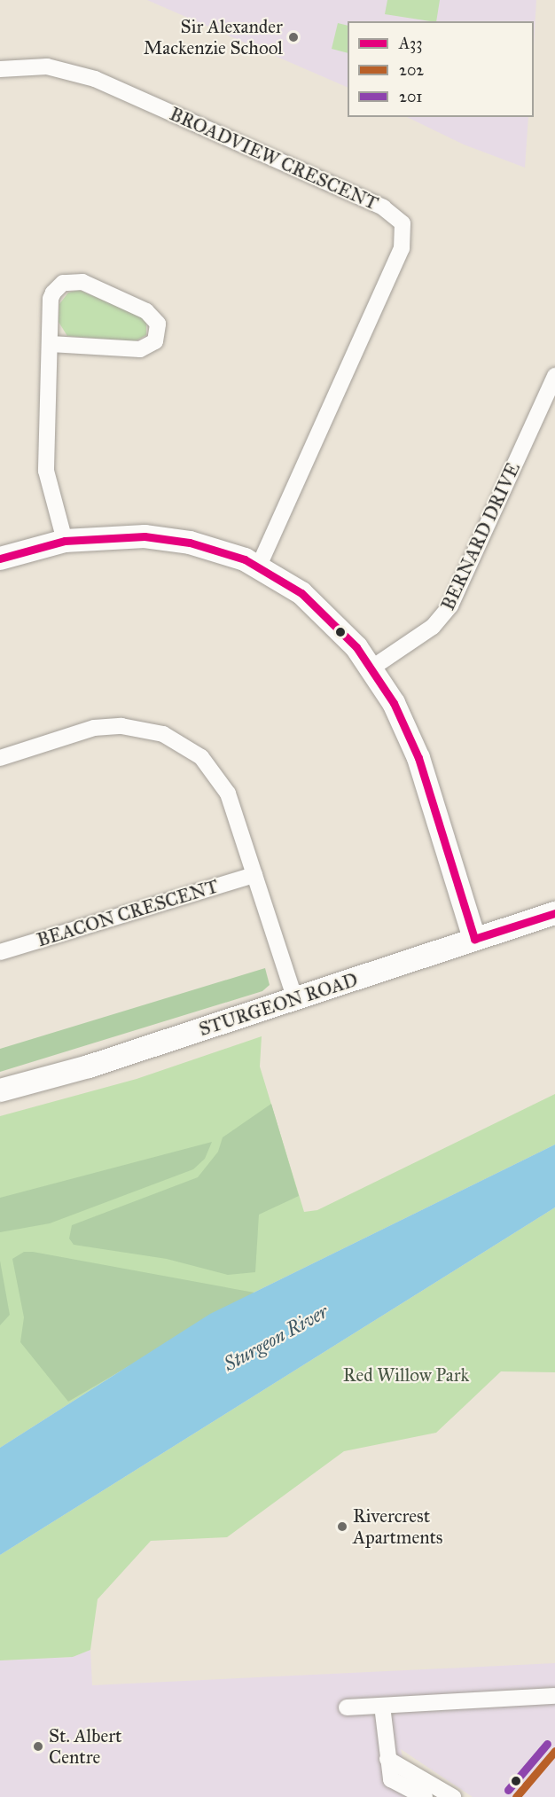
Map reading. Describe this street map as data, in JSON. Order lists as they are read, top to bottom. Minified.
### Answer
{"streets":{"street":["BROADVIEW CRESCENT","BERNARD DRIVE","BEACON CRESCENT","STURGEON ROAD"]},"water":["Sturgeon River"],"parks":["Red Willow Park"],"places":["Sir Alexander Mackenzie School","Rivercrest Apartments","St. Albert Centre"],"lines":["transit line A33","transit line 201","transit line 202"],"legend":["A33","202","201"]}
